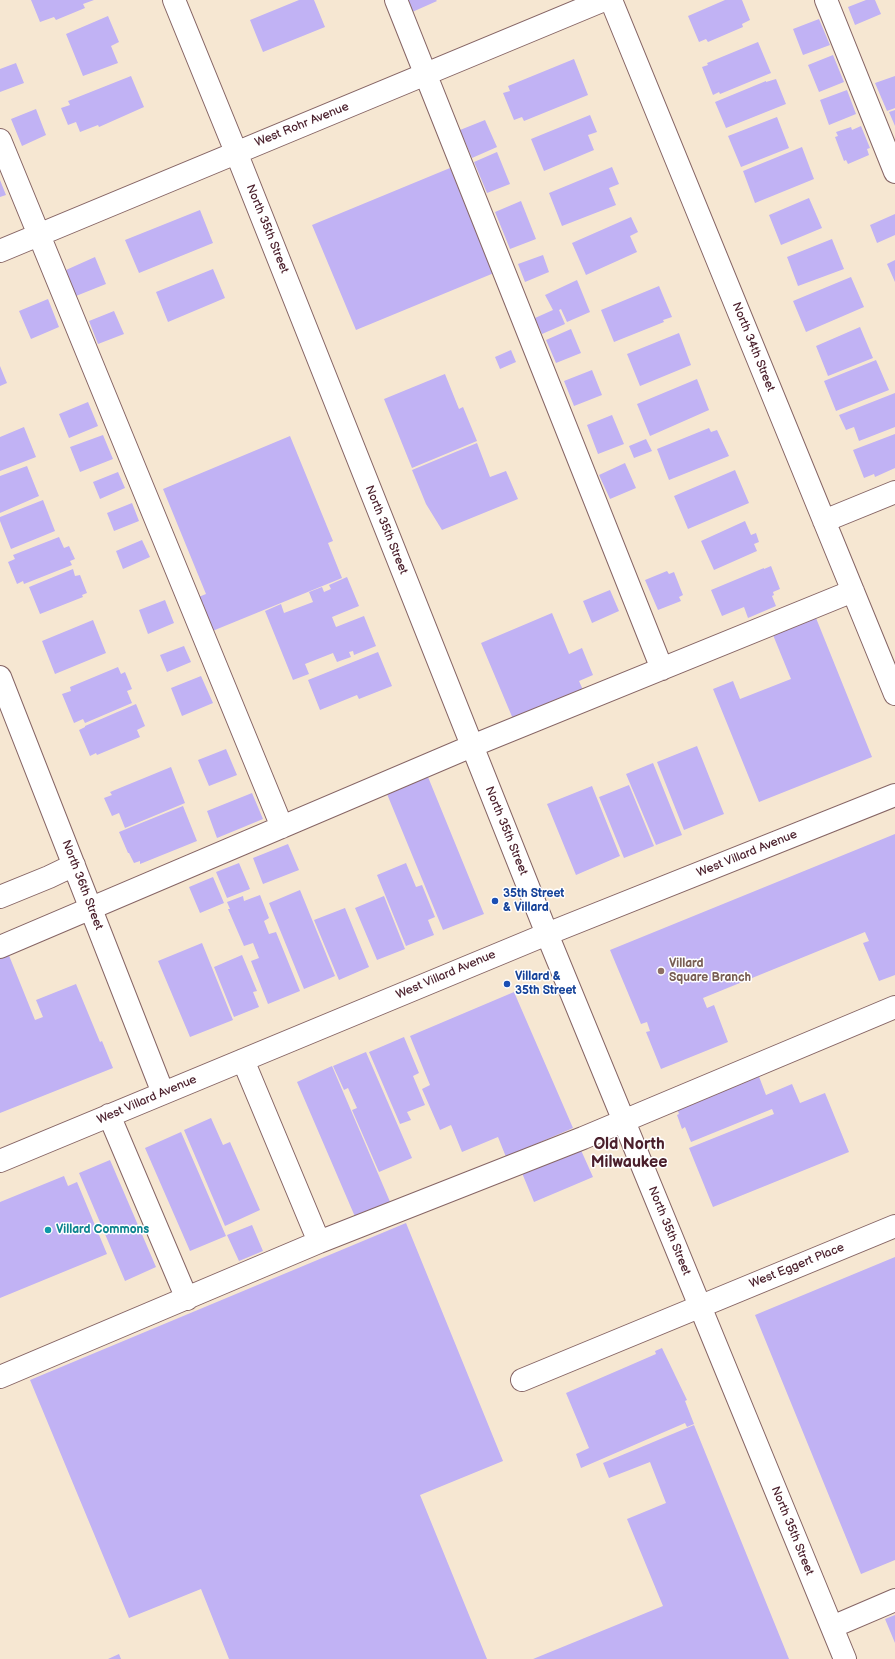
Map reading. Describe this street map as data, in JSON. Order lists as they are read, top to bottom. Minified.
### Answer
{"streets":{"street":["West Rohr Avenue","North 35th Street","North 34th Street","West Villard Avenue","North 36th Street","West Eggert Place"]},"crossings":[["West Rohr Avenue","North 35th Street"],["North 35th Street","West Villard Avenue"],["North 35th Street","West Eggert Place"],["West Villard Avenue","North 36th Street"]],"districts":["Old North Milwaukee"],"places":["35th Street & Villard","Villard Square Branch","Villard & 35th Street","Villard Commons"]}
